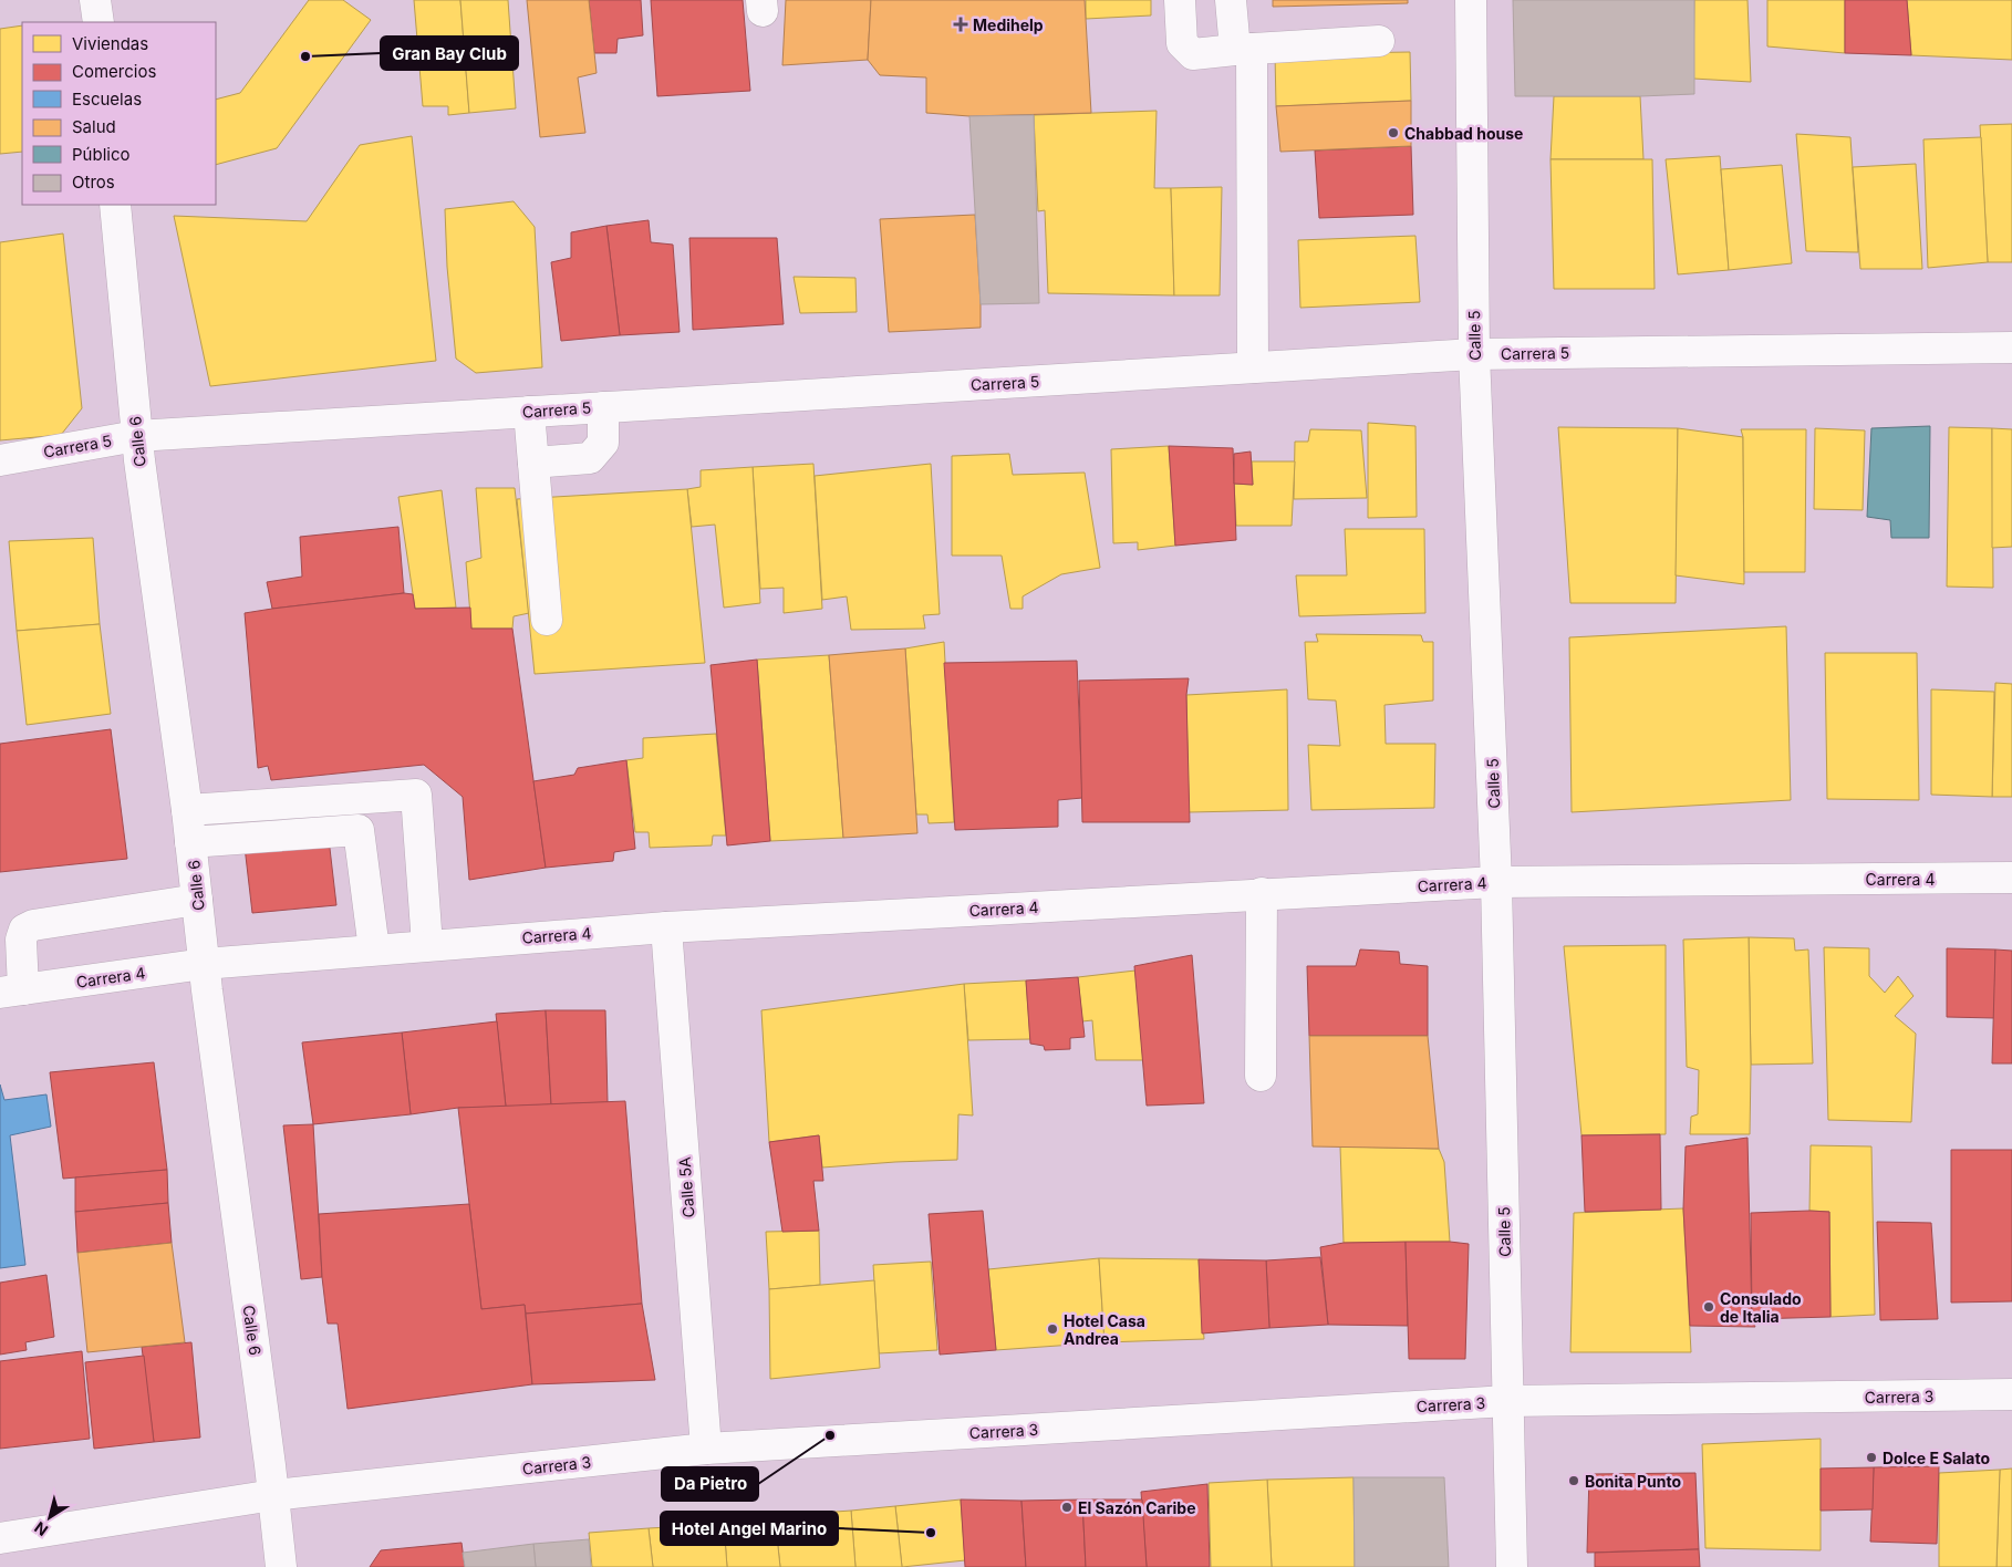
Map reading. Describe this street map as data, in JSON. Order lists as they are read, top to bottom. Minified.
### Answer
{"streets":{"street":["Calle 5","Carrera 5","Calle 6","Carrera 4","Calle 5A","Carrera 3"]},"crossings":[["Calle 5","Carrera 5"],["Calle 5","Carrera 4"],["Calle 5","Carrera 3"],["Carrera 5","Calle 6"],["Calle 6","Carrera 4"],["Calle 6","Carrera 3"],["Carrera 4","Calle 5A"],["Calle 5A","Carrera 3"]],"places":{"health":["Medihelp"],"other":["Gran Bay Club","Chabbad house","Consulado de Italia","Hotel Casa Andrea","Da Pietro","Dolce E Salato","Bonita Punto","El Sazón Caribe","Hotel Angel Marino"]},"legend":["Viviendas","Comercios","Escuelas","Salud","Público","Otros"],"north":"bottom left"}
